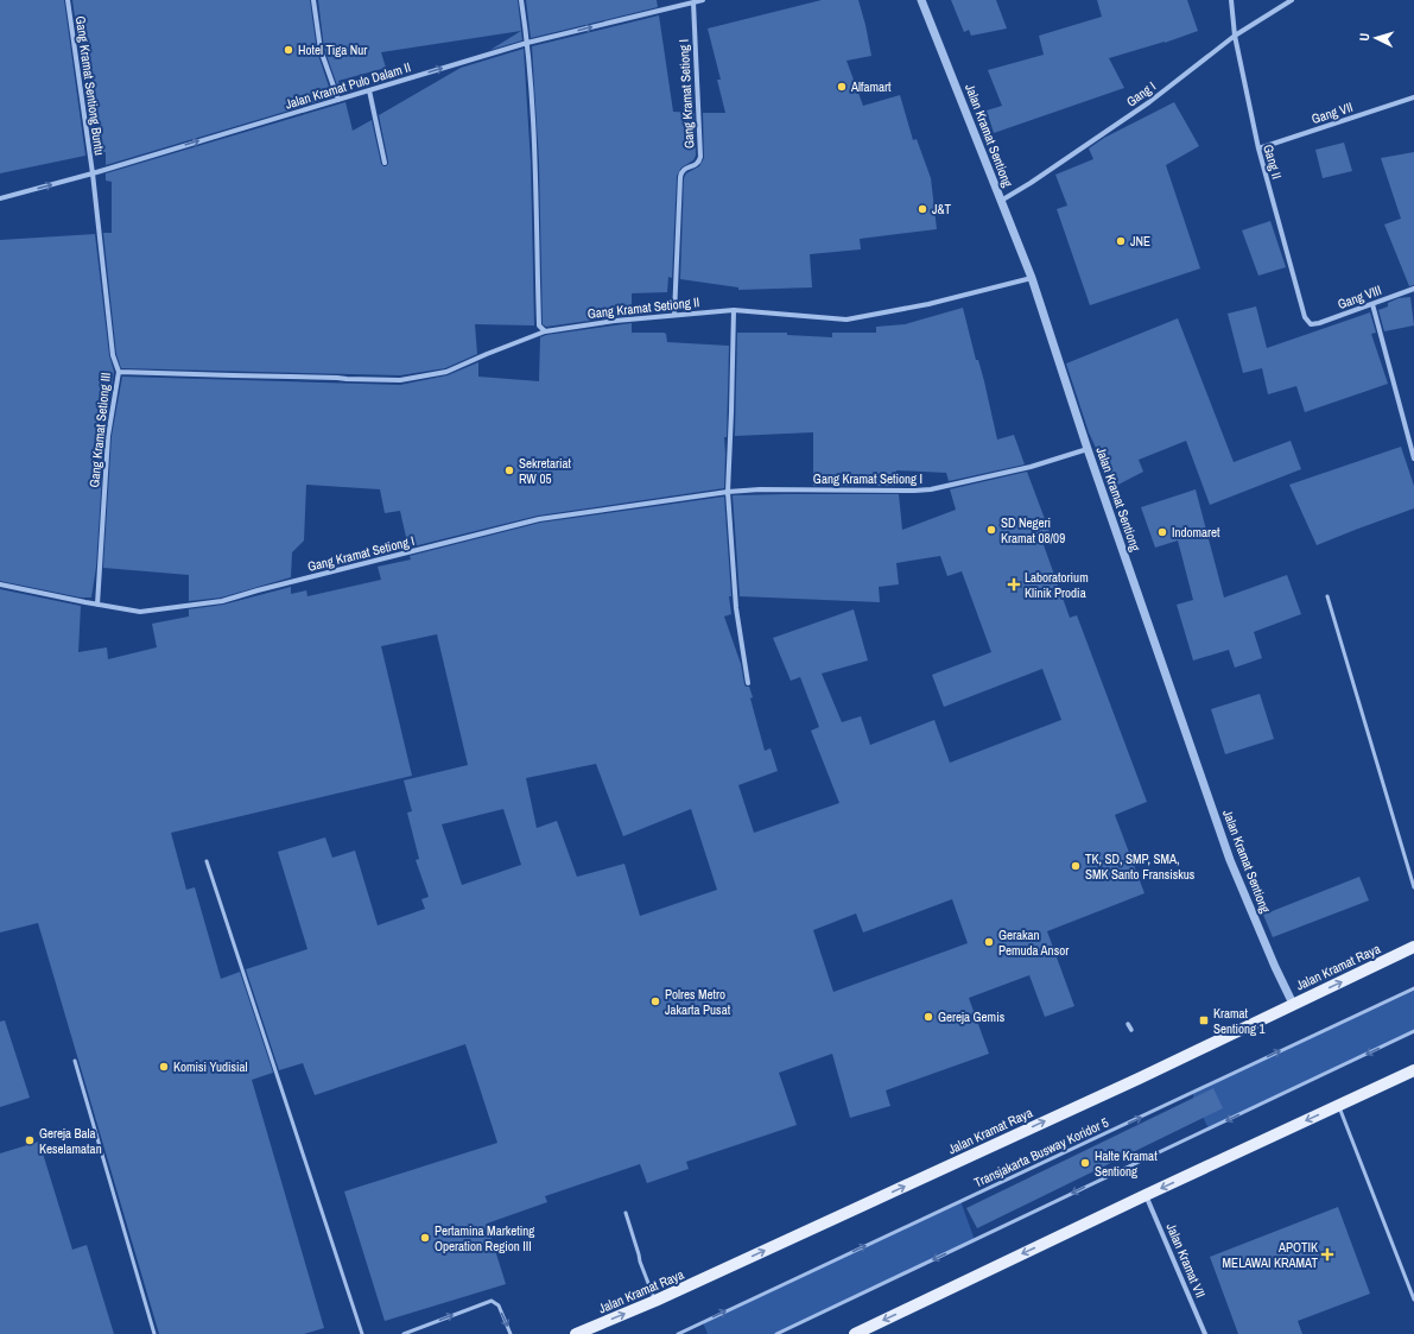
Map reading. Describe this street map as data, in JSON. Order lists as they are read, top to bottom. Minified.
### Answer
{"streets":{"main road":["Jalan Kramat Raya"],"street":["Gang Kramat Sentiong Buntu","Jalan Kramat Pulo Dalam II","Gang Kramat Setiong I","Gang I","Gang VII","Jalan Kramat Sentiong","Gang II","Gang VIII","Gang Kramat Setiong II","Gang Kramat Setiong III","Jalan Kramat VII"],"lane":["Transjakarta Busway Koridor 5"]},"crossings":[["Gang Kramat Sentiong Buntu","Jalan Kramat Pulo Dalam II"],["Gang Kramat Sentiong Buntu","Gang Kramat Setiong III"],["Jalan Kramat Pulo Dalam II","Gang Kramat Setiong I"],["Jalan Kramat Pulo Dalam II","Gang Kramat Setiong III"],["Gang Kramat Setiong I","Jalan Kramat Sentiong"],["Gang Kramat Setiong I","Gang Kramat Setiong II"],["Gang Kramat Setiong I","Gang Kramat Setiong III"],["Gang I","Jalan Kramat Sentiong"],["Gang I","Gang II"],["Gang VII","Gang II"],["Jalan Kramat Sentiong","Gang Kramat Setiong II"],["Jalan Kramat Sentiong","Jalan Kramat Raya"],["Gang II","Gang VIII"],["Gang Kramat Setiong II","Gang Kramat Setiong III"]],"one_way":["Jalan Kramat Pulo Dalam II","Jalan Kramat Raya","Transjakarta Busway Koridor 5"],"places":{"other":["Hotel Tiga Nur","Alfamart","J&T","JNE","Sekretariat RW 05","SD Negeri Kramat 08/09","Indomaret","TK, SD, SMP, SMA, SMK Santo Fransiskus","Gerakan Pemuda Ansor","Polres Metro Jakarta Pusat","Gereja Gemis","Komisi Yudisial","Gereja Bala Keselamatan","Halte Kramat Sentiong","Pertamina Marketing Operation Region III"],"health":["Laboratorium Klinik Prodia","APOTIK MELAWAI KRAMAT"],"transit":["Kramat Sentiong 1"]},"north":"left"}
